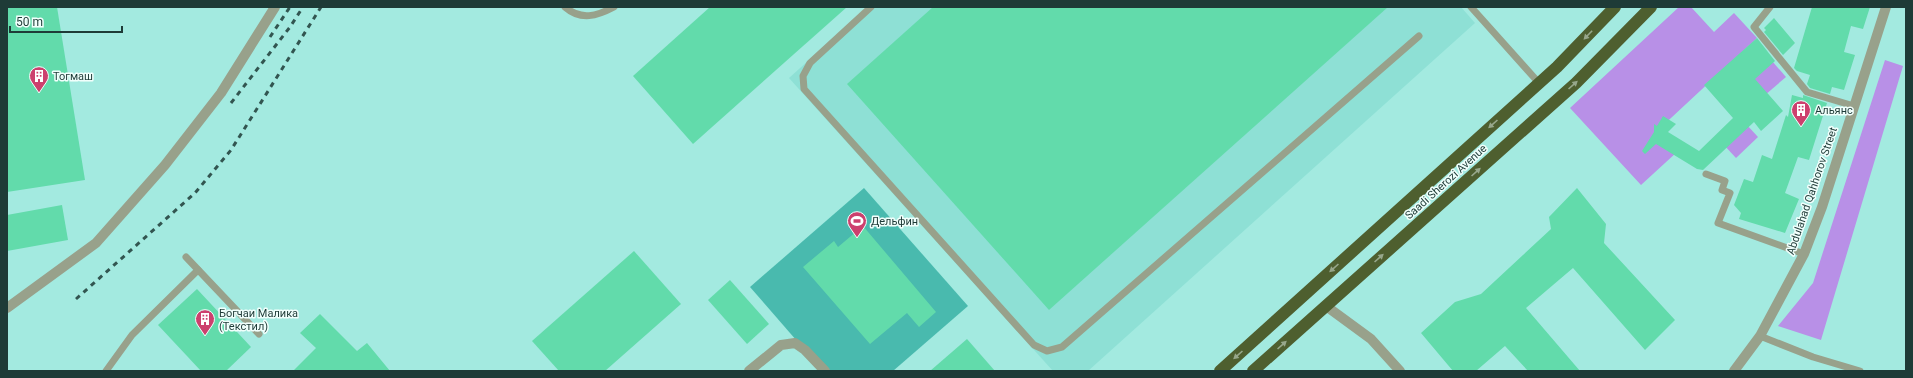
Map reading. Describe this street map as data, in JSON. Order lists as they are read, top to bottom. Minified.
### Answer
{"streets":{"highway":["Saadi Sherozi Avenue"],"street":["Abdulahad Qahhorov Street"]},"places":{"building":["Тогмаш","Альянс","Богчаи Малика (Текстил)"],"sports":["Дельфин"]},"scale_bar":"50 m"}
